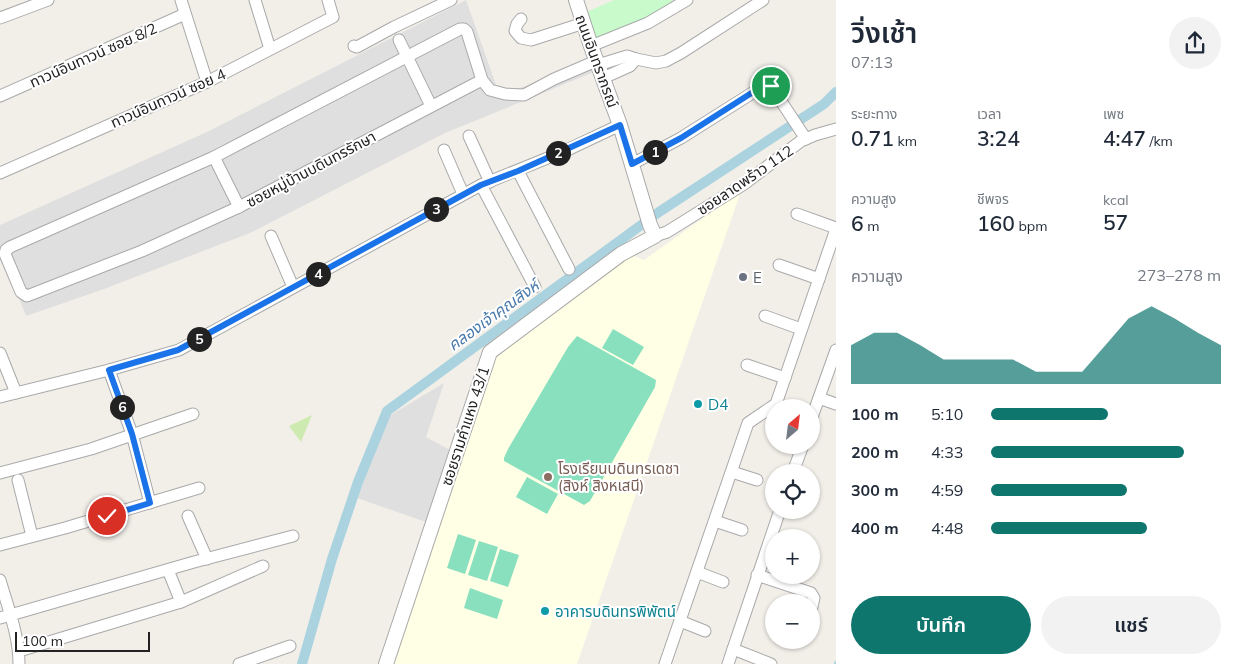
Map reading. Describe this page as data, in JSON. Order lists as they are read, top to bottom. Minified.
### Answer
{"streets":{"street":["ทาวน์อินทาวน์ ซอย 8/2","ถนนอินทราภรณ์","ทาวน์อินทาวน์ ซอย 4","ซอยหมู่บ้านบดินทรรักษา","ซอยลาดพร้าว 112","ซอยรามคำแหง 43/1"]},"crossings":[["ถนนอินทราภรณ์","ซอยลาดพร้าว 112"],["ถนนอินทราภรณ์","ซอยรามคำแหง 43/1"],["ซอยลาดพร้าว 112","ซอยรามคำแหง 43/1"]],"water":["คลองเจ้าคุณสิงห์"],"places":["E","D4","โรงเรียนบดินทรเดชา (สิงห์ สิงหเสนี)","อาคารบดินทรพิพัตน์"],"scale_bar":"100 m","north":"top right","page":{"heading":["วิ่งเช้า","07:13"],"stats":[["ระยะทาง","0.71 km"],["เวลา","3:24"],["เพซ","4:47 /km"],["ความสูง","6 m"],["ชีพจร","160 bpm"],["kcal","57"]],"pins":["1","2","3","4","5","6"],"chart":["ความสูง","273–278 m"],"list":[{"name":"100 m","note":"5:10"},{"name":"200 m","note":"4:33"},{"name":"300 m","note":"4:59"},{"name":"400 m","note":"4:48"}],"map_buttons":["+","−"],"buttons":["บันทึก","แชร์"],"scale":"100 m"}}
